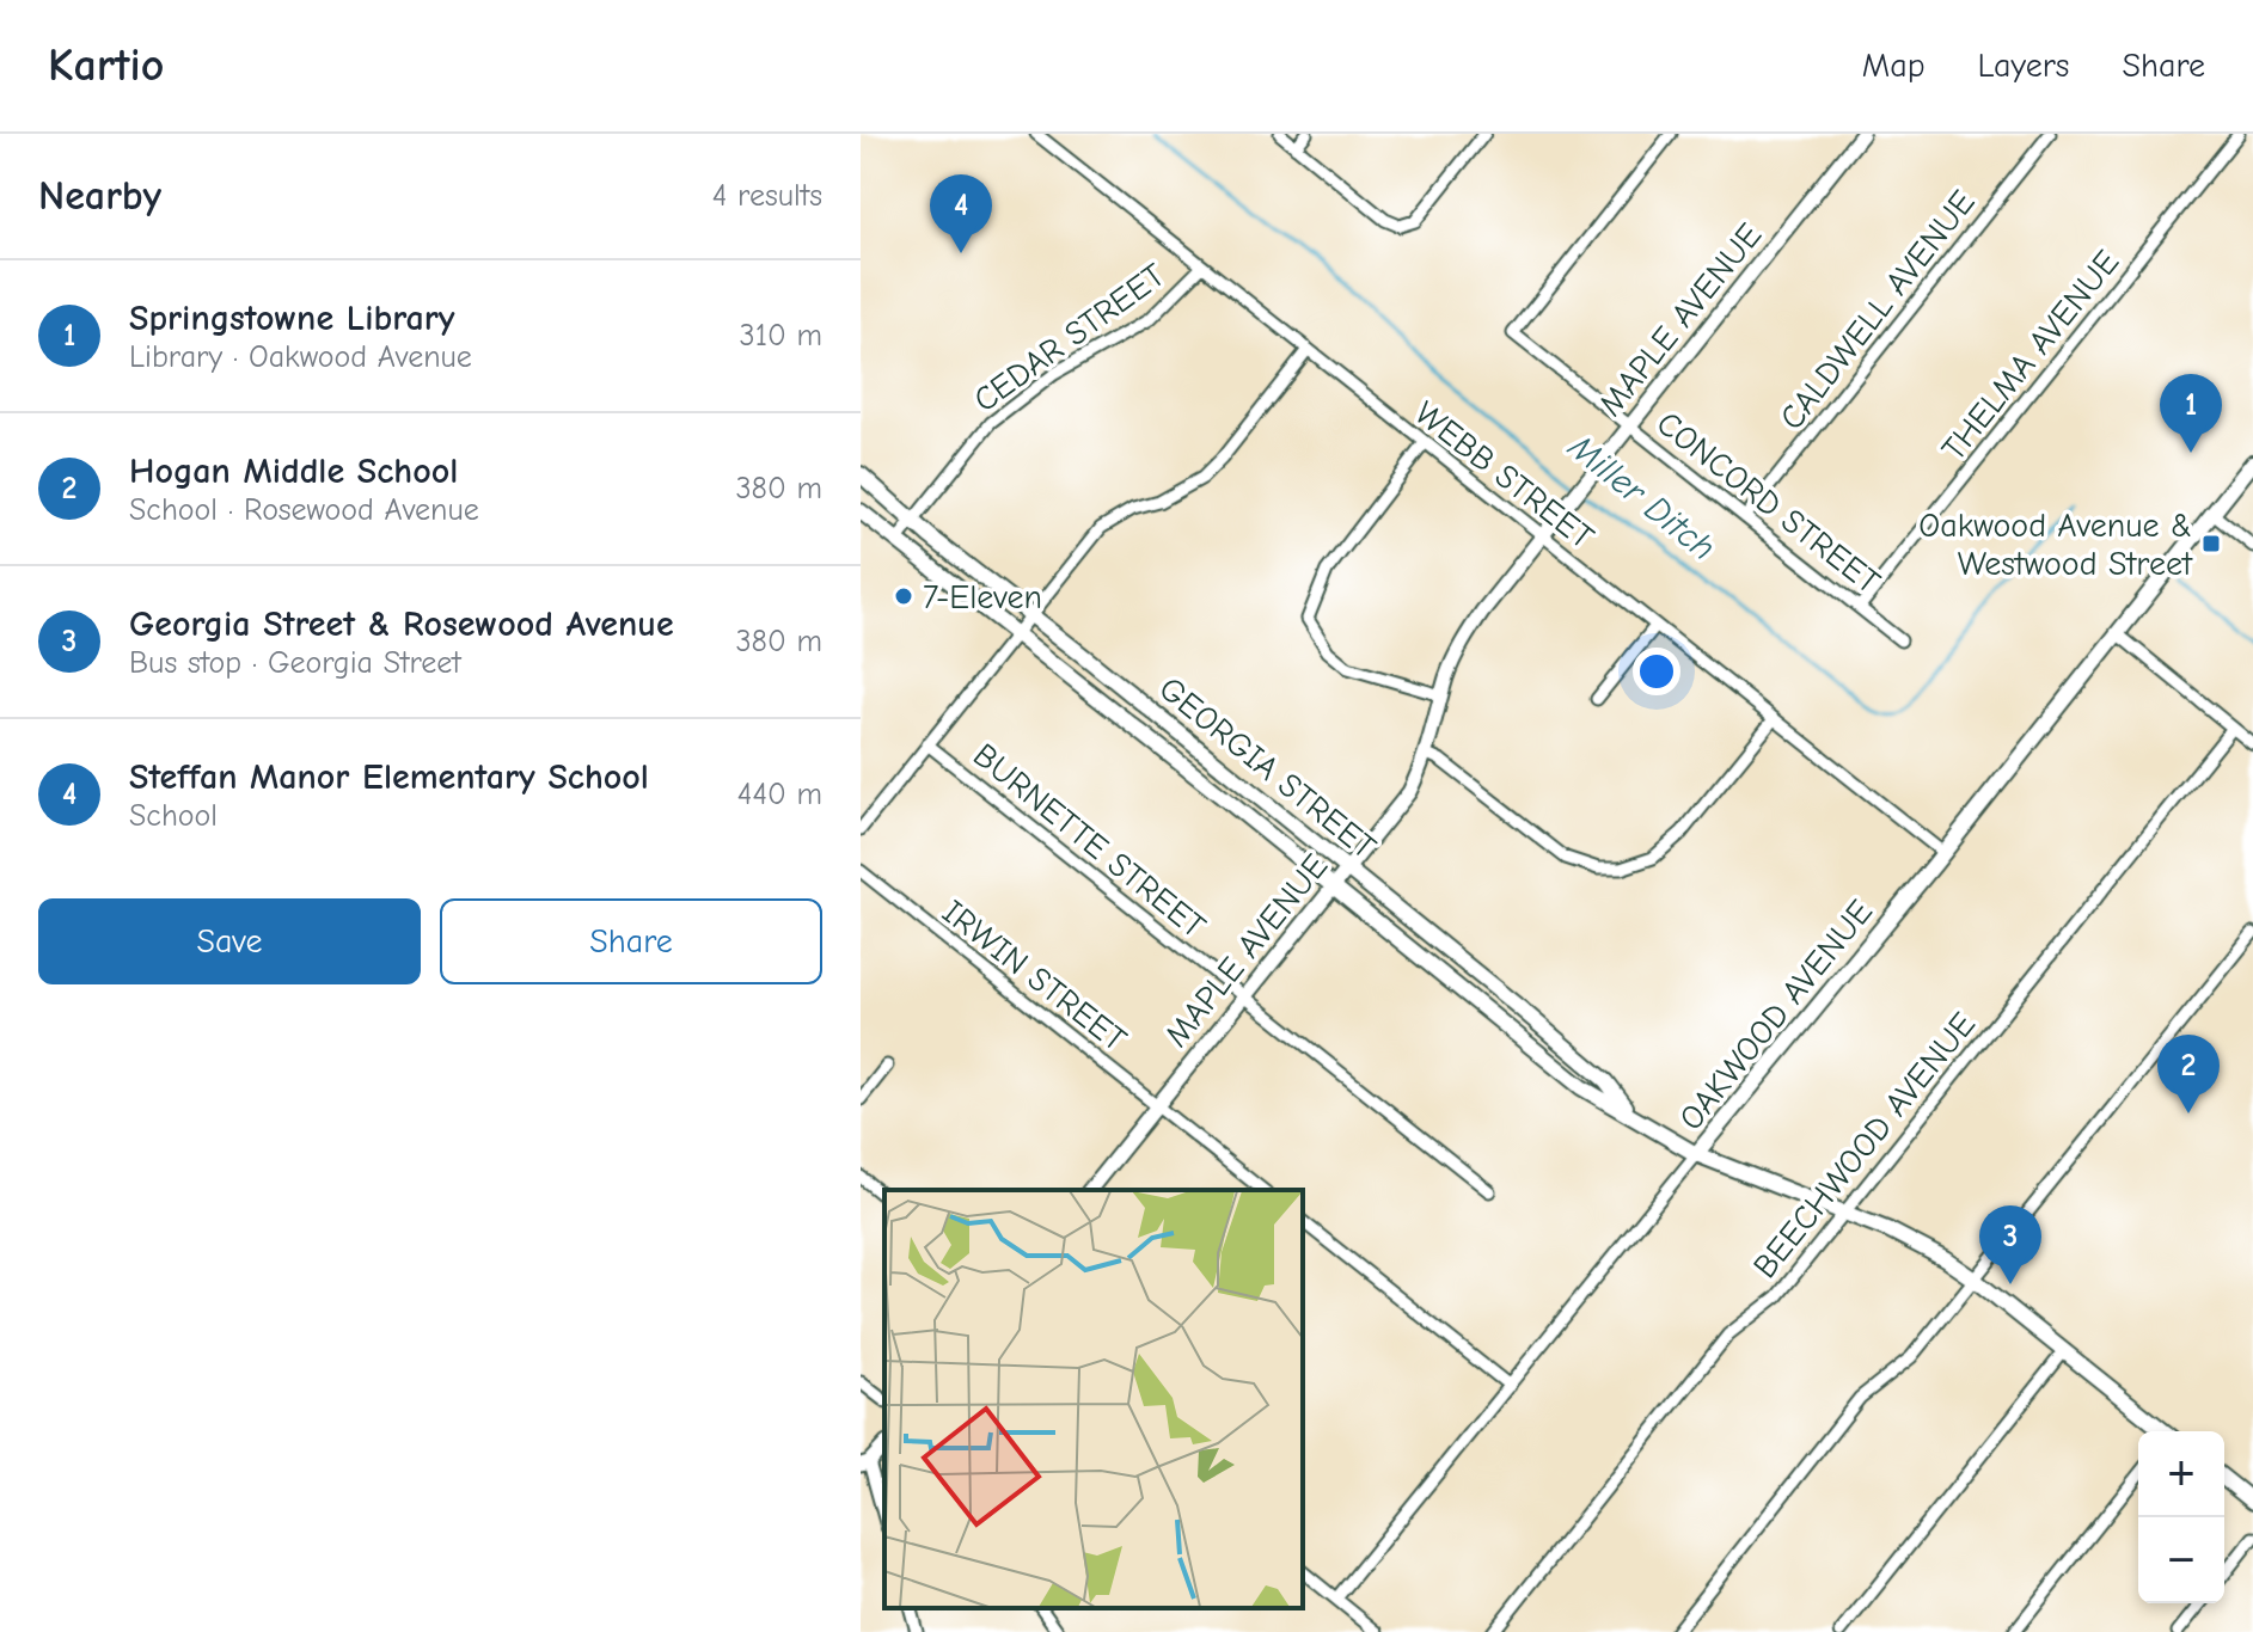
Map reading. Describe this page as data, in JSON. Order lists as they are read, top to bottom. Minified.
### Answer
{"streets":{"main road":["GEORGIA STREET","OAKWOOD AVENUE"],"street":["CALDWELL AVENUE","MAPLE AVENUE","CEDAR STREET","THELMA AVENUE","WEBB STREET","CONCORD STREET","BURNETTE STREET","IRWIN STREET","BEECHWOOD AVENUE"]},"crossings":[["CALDWELL AVENUE","CONCORD STREET"],["MAPLE AVENUE","WEBB STREET"],["MAPLE AVENUE","CONCORD STREET"],["MAPLE AVENUE","GEORGIA STREET"],["MAPLE AVENUE","BURNETTE STREET"],["MAPLE AVENUE","IRWIN STREET"],["CEDAR STREET","WEBB STREET"],["CEDAR STREET","GEORGIA STREET"],["THELMA AVENUE","CONCORD STREET"],["WEBB STREET","OAKWOOD AVENUE"],["GEORGIA STREET","OAKWOOD AVENUE"],["GEORGIA STREET","BEECHWOOD AVENUE"]],"water":["Miller Ditch"],"places":{"transit":["Oakwood Avenue & Westwood Street"],"other":["7-Eleven"]},"page":{"header":"Kartio","nav":["Map","Layers","Share"],"heading":["Nearby","4 results"],"pins":["4","1","2","3"],"list":[{"mark":"1","name":"Springstowne Library","note":"Library · Oakwood Avenue","value":"310 m"},{"mark":"2","name":"Hogan Middle School","note":"School · Rosewood Avenue","value":"380 m"},{"mark":"3","name":"Georgia Street & Rosewood Avenue","note":"Bus stop · Georgia Street","value":"380 m"},{"mark":"4","name":"Steffan Manor Elementary School","note":"School","value":"440 m"}],"buttons":["Save","Share"],"map_buttons":["+","−"]}}
